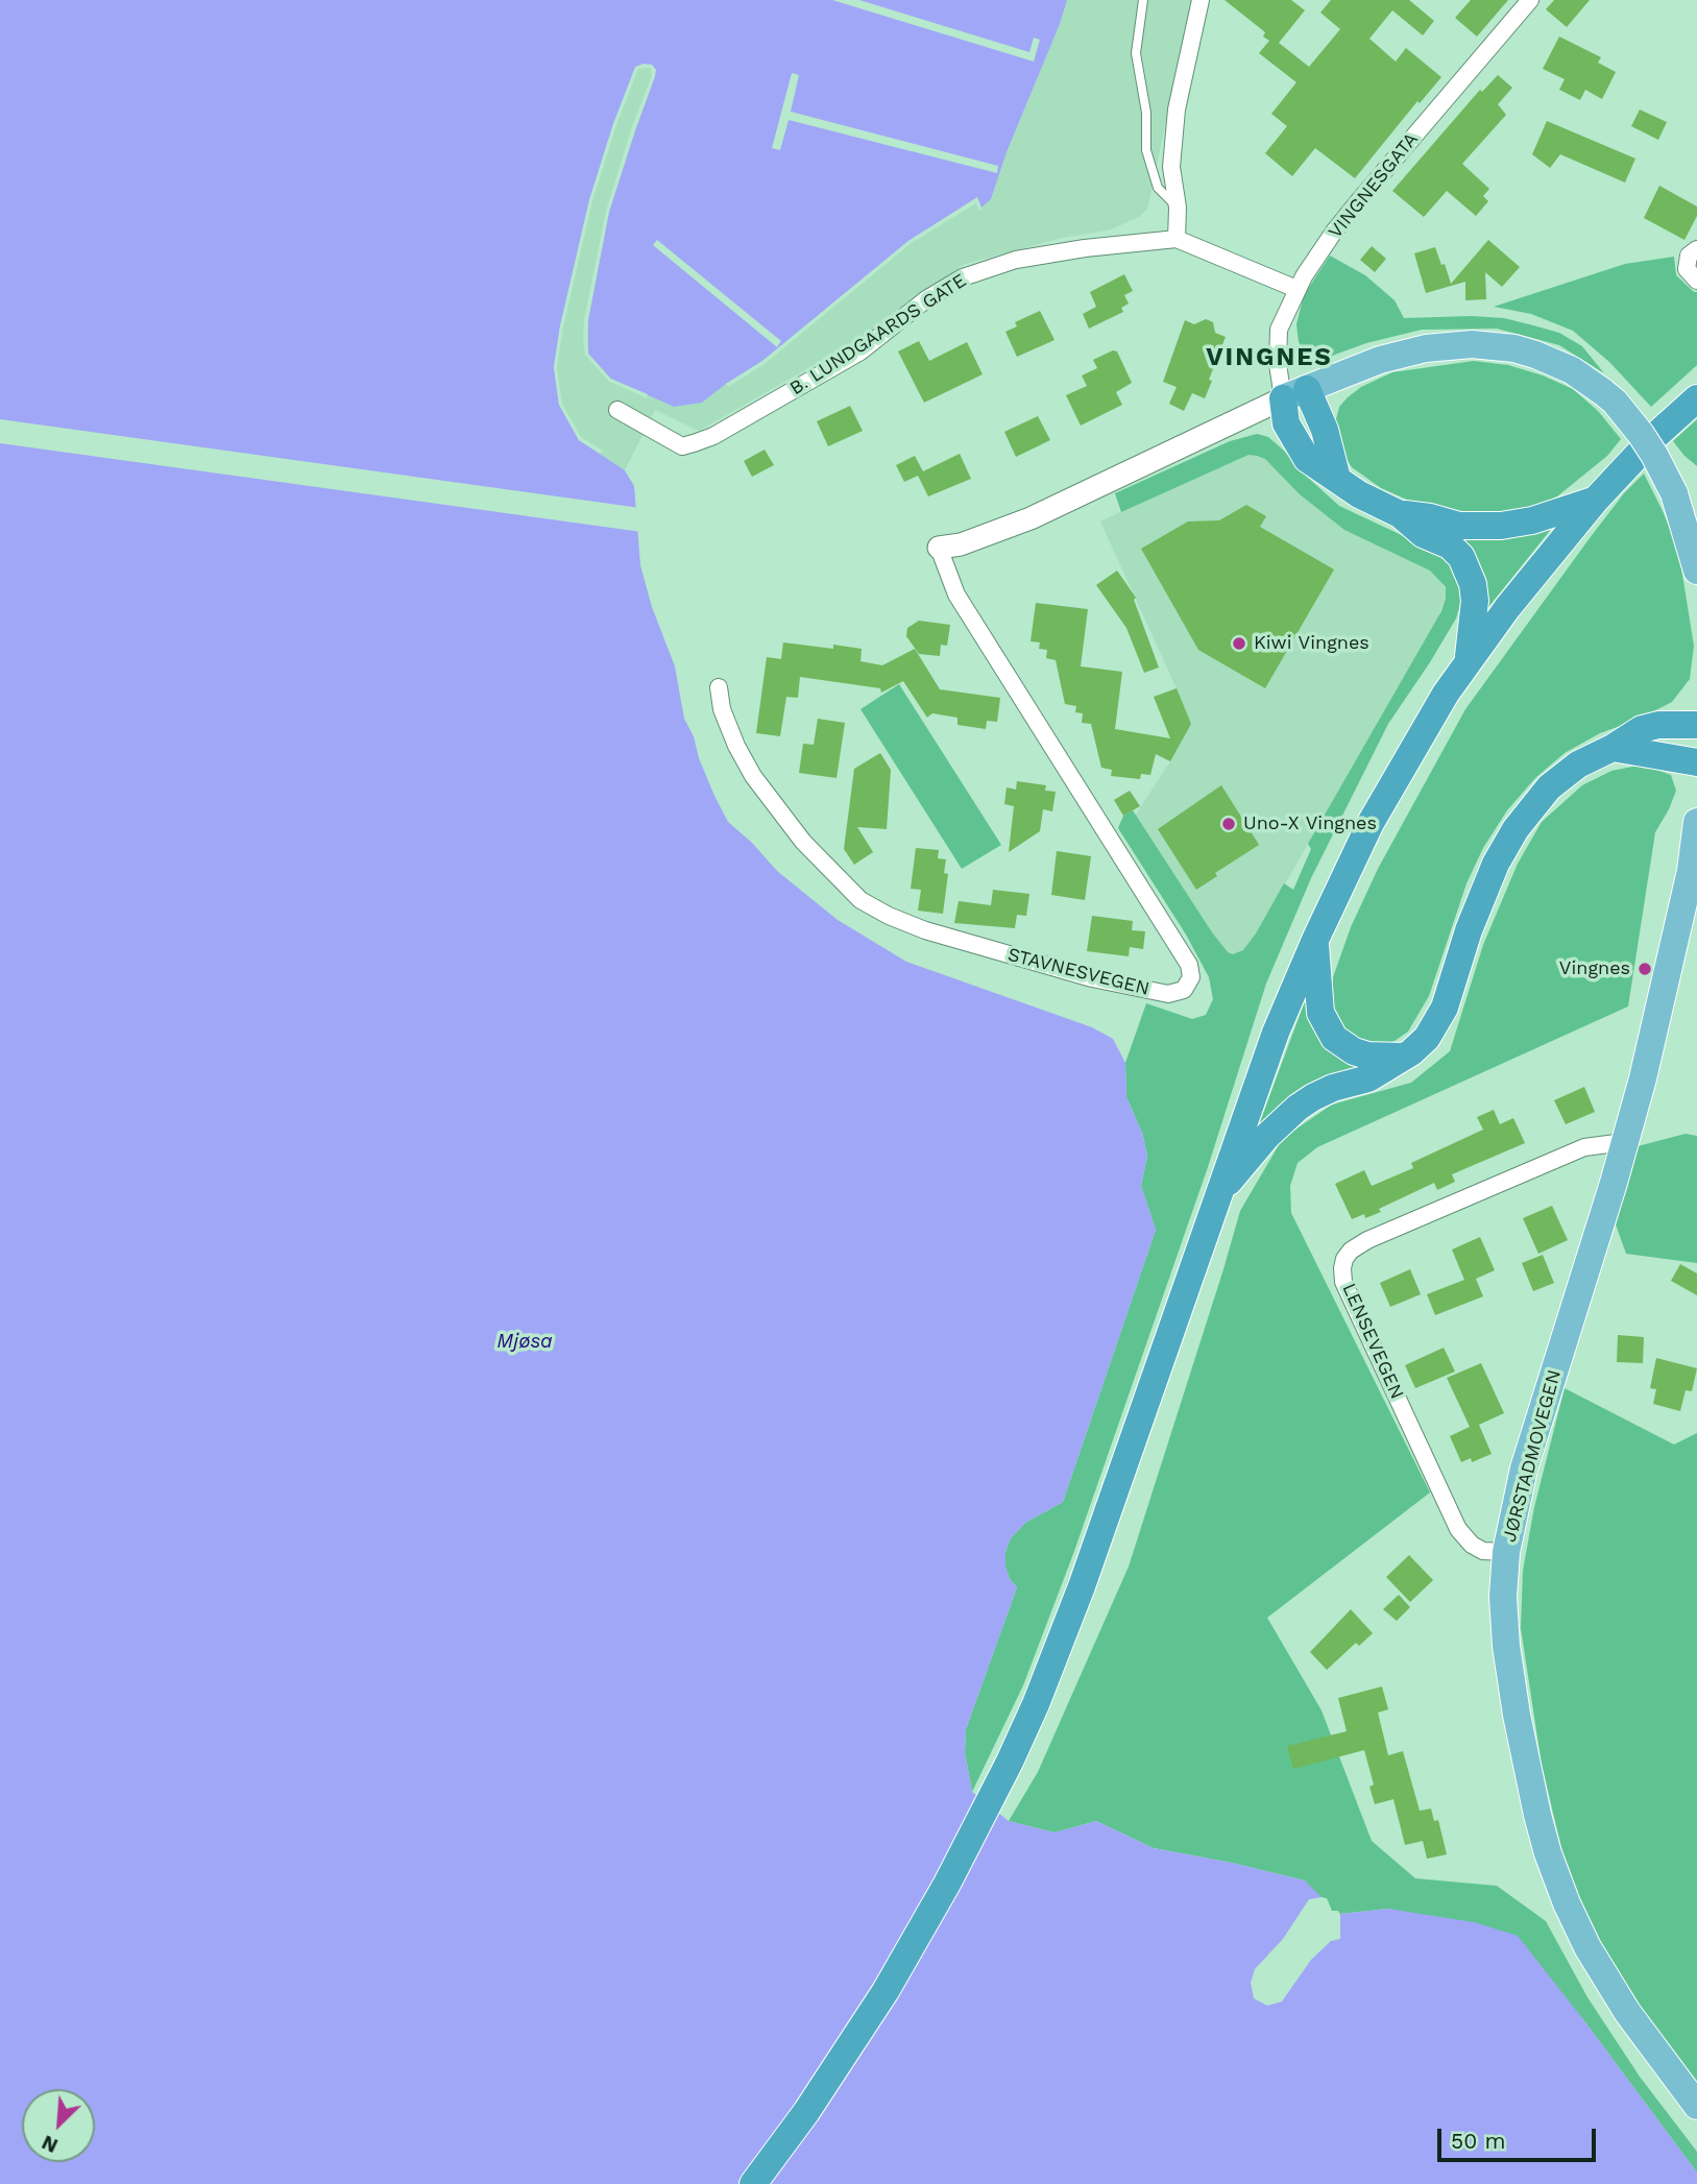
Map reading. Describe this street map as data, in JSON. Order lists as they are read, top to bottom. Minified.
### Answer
{"streets":{"main road":["JØRSTADMOVEGEN"],"street":["VINGNESGATA","B. LUNDGAARDS GATE","STAVNESVEGEN","LENSEVEGEN"]},"crossings":[["LENSEVEGEN","JØRSTADMOVEGEN"]],"districts":["VINGNES"],"water":["Mjøsa"],"places":["Kiwi Vingnes","Uno-X Vingnes","Vingnes"],"scale_bar":"50 m","north":"bottom left"}
